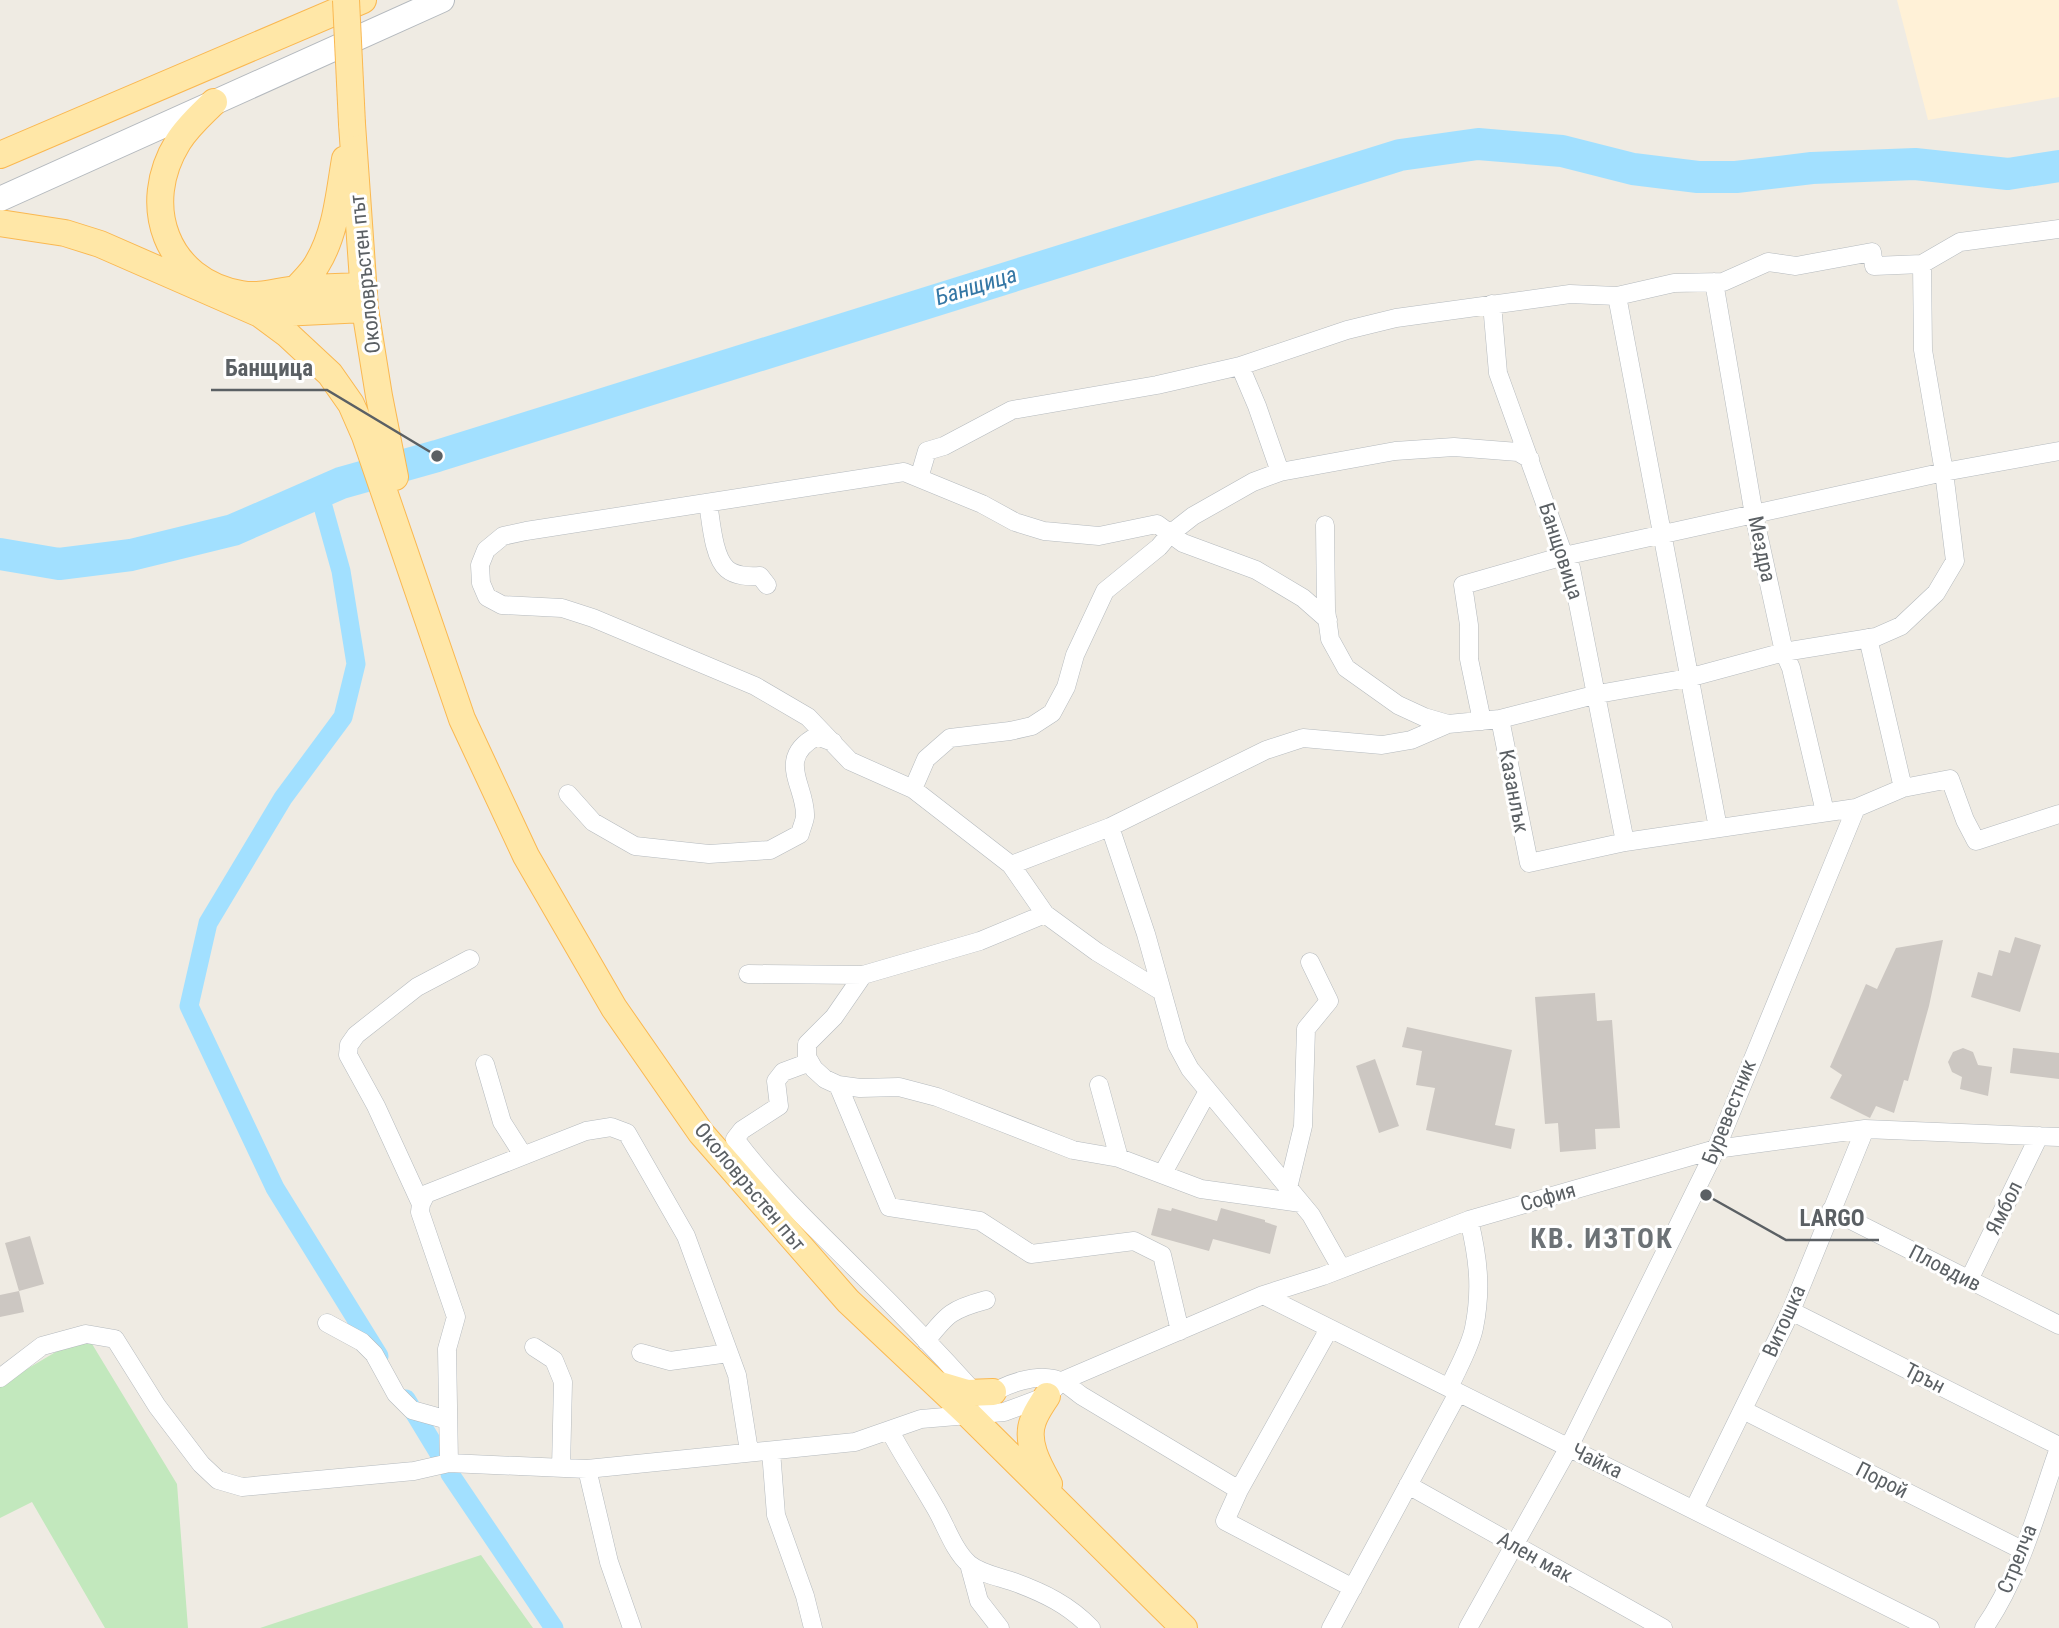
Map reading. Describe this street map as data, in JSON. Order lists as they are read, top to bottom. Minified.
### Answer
{"streets":{"main road":["Околовръстен път"],"street":["Мездра","Банщовица","Казанлък","Буревестник","София","Ямбол","Пловдив","Витошка","Трън","Чайка","Порой","Ален мак","Стрелча"]},"crossings":[["Околовръстен път","София"],["Банщовица","Казанлък"],["Буревестник","София"],["Буревестник","Чайка"],["Буревестник","Ален мак"],["София","Ямбол"],["София","Витошка"],["София","Чайка"],["Ямбол","Пловдив"],["Пловдив","Витошка"],["Витошка","Трън"],["Витошка","Чайка"],["Витошка","Порой"],["Трън","Стрелча"],["Порой","Стрелча"]],"districts":["КВ. ИЗТОК"],"water":["Банщица"],"places":["Банщица","LARGO"]}
